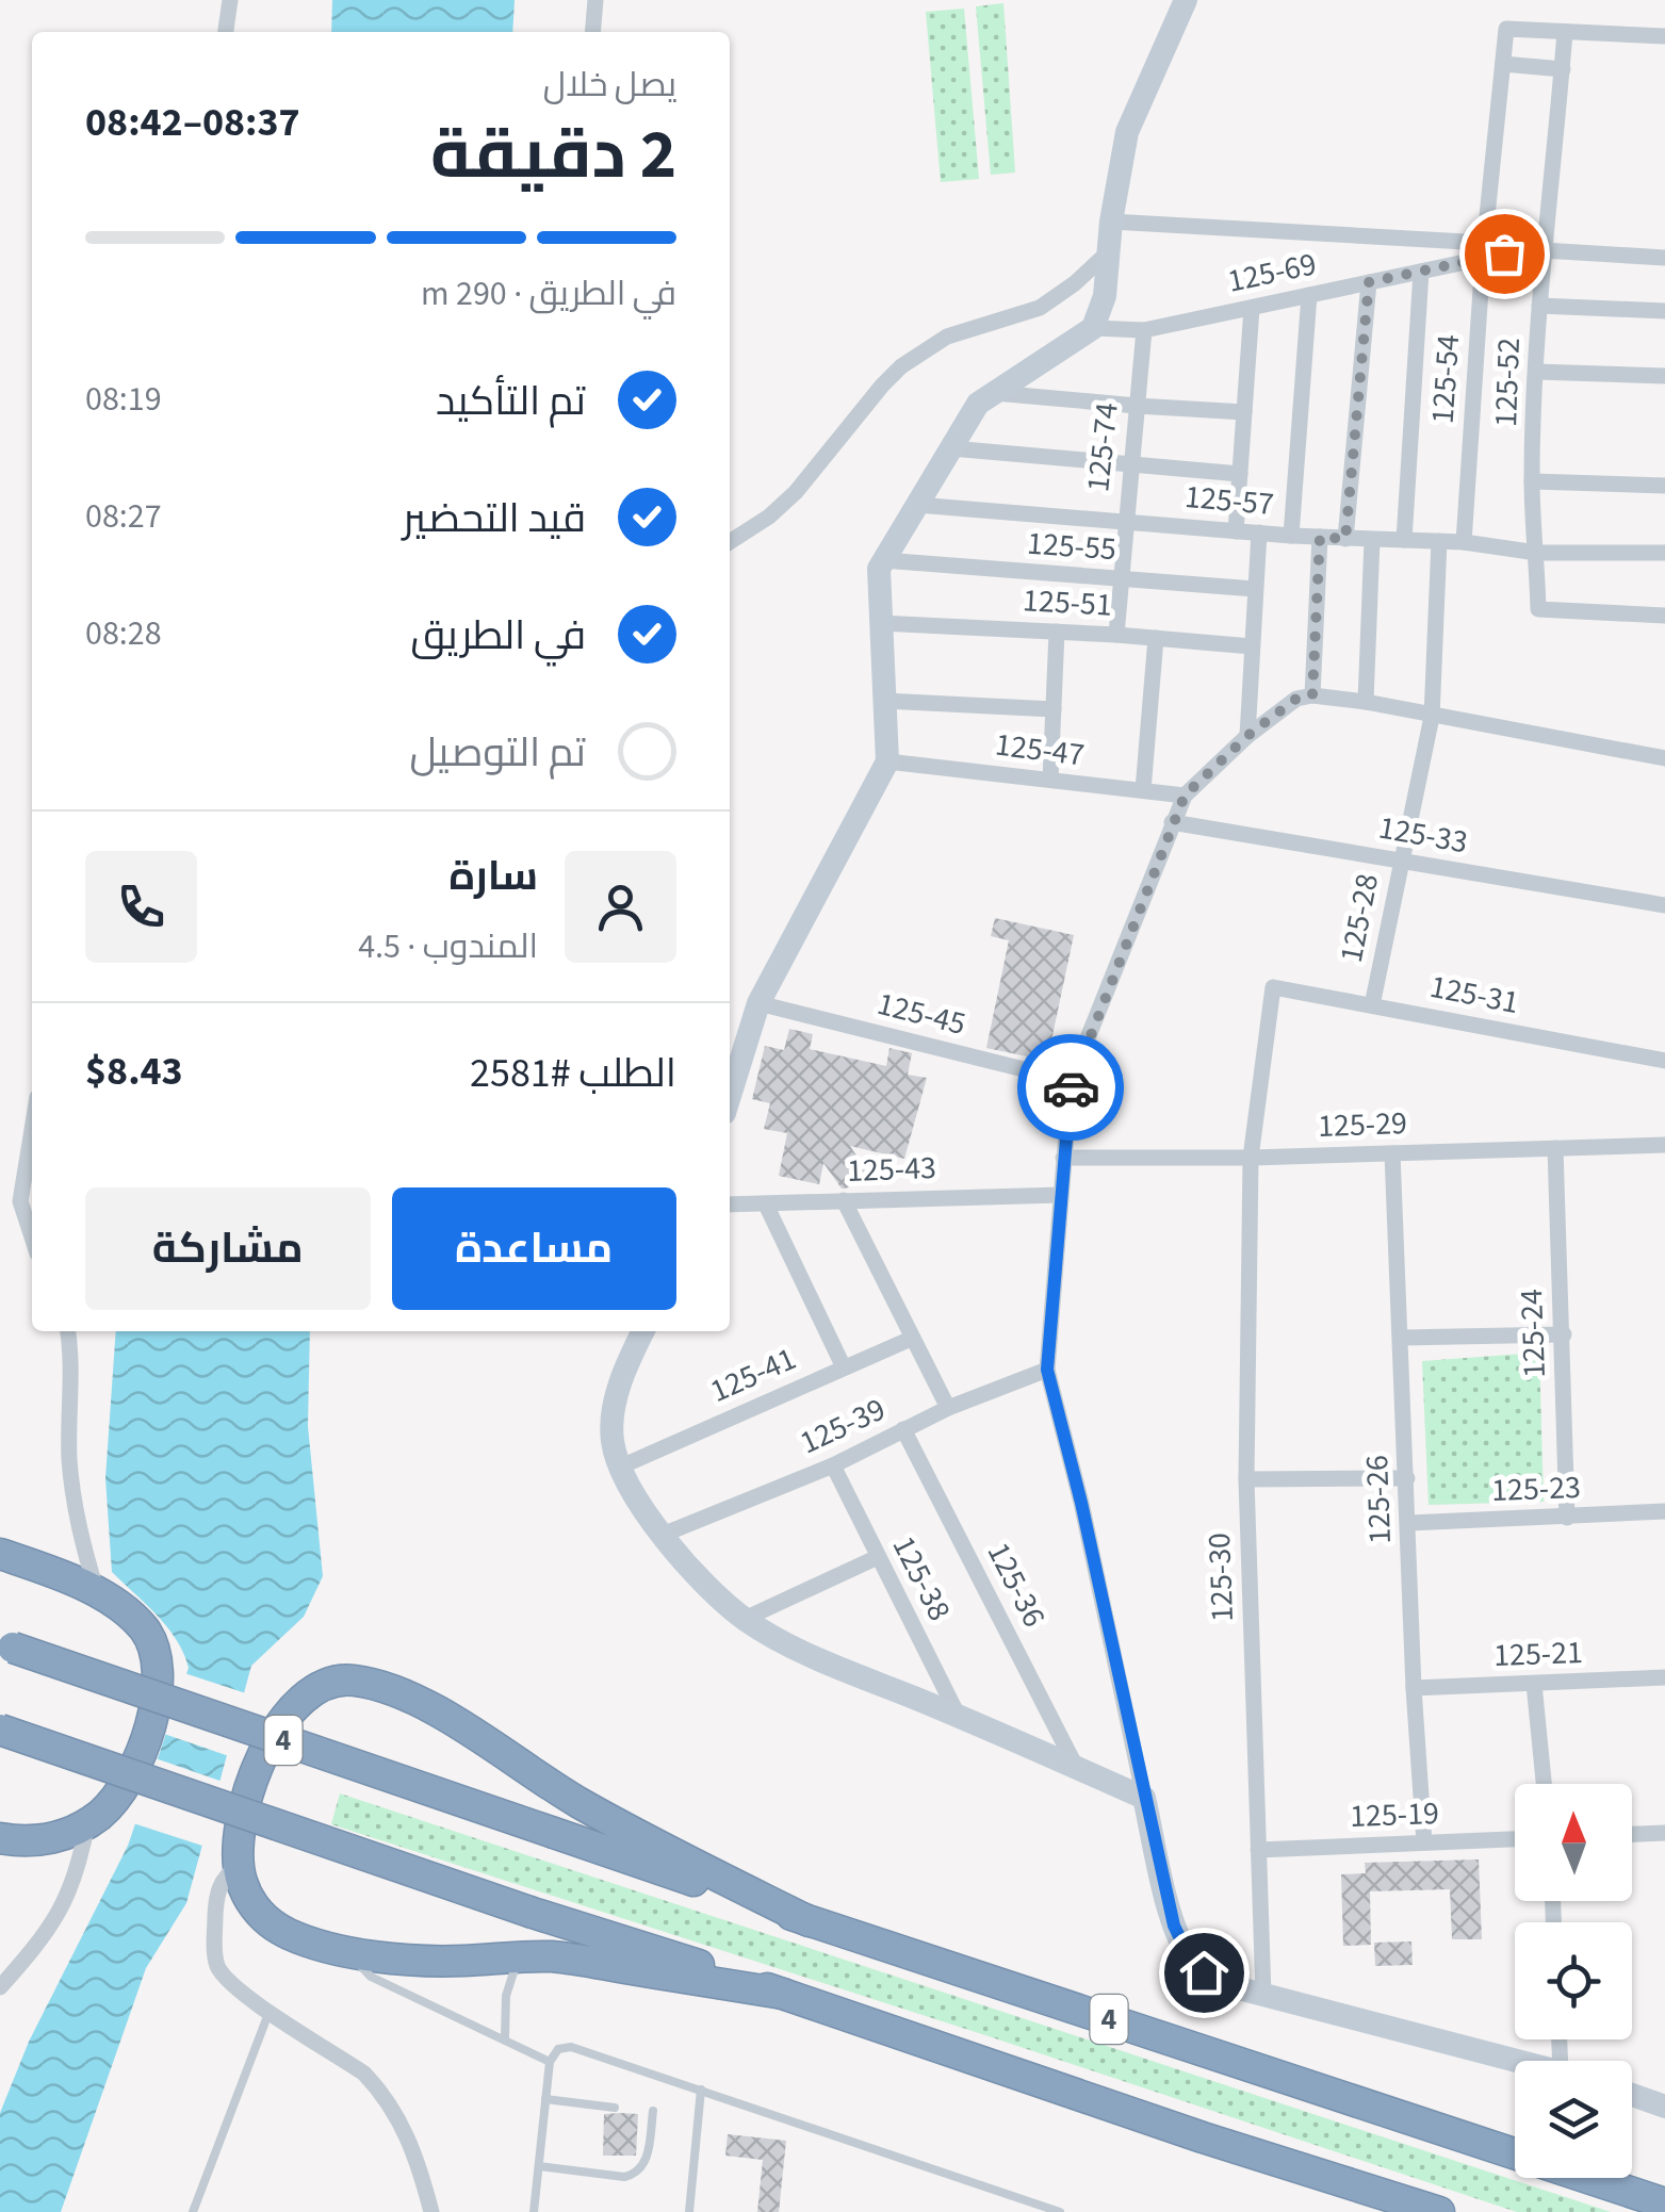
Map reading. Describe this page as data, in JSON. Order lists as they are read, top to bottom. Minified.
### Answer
{"streets":{"highway":["4"],"street":["125-69","125-54","125-52","125-74","125-57","125-55","125-51","125-47","125-33","125-28","125-31","125-45","125-29","125-43","125-24","125-41","125-39","125-23","125-26","125-30","125-38","125-36","125-21","125-19"]},"crossings":[["125-69","125-54"],["125-69","125-52"],["125-69","125-74"],["125-54","125-52"],["125-54","125-57"],["125-52","125-57"],["125-74","125-57"],["125-74","125-55"],["125-74","125-51"],["125-57","125-28"],["125-33","125-28"],["125-28","125-31"],["125-31","125-30"],["125-29","125-24"],["125-29","125-26"],["125-29","125-30"],["125-24","125-23"],["125-39","125-38"],["125-39","125-36"],["125-23","125-26"],["125-26","125-21"],["125-26","125-19"],["125-30","125-19"]],"north":"top","page":{"heading":["2 دقيقة","يصل خلال","08:37–08:42"],"panel":["سارة","المندوب · 4.5","الطلب #2581","$8.43"],"bar":"في الطريق · 290 m","list":[["تم التأكيد","08:19"],["قيد التحضير","08:27"],["في الطريق","08:28"],"تم التوصيل"],"buttons":["مساعدة","مشاركة"]}}
